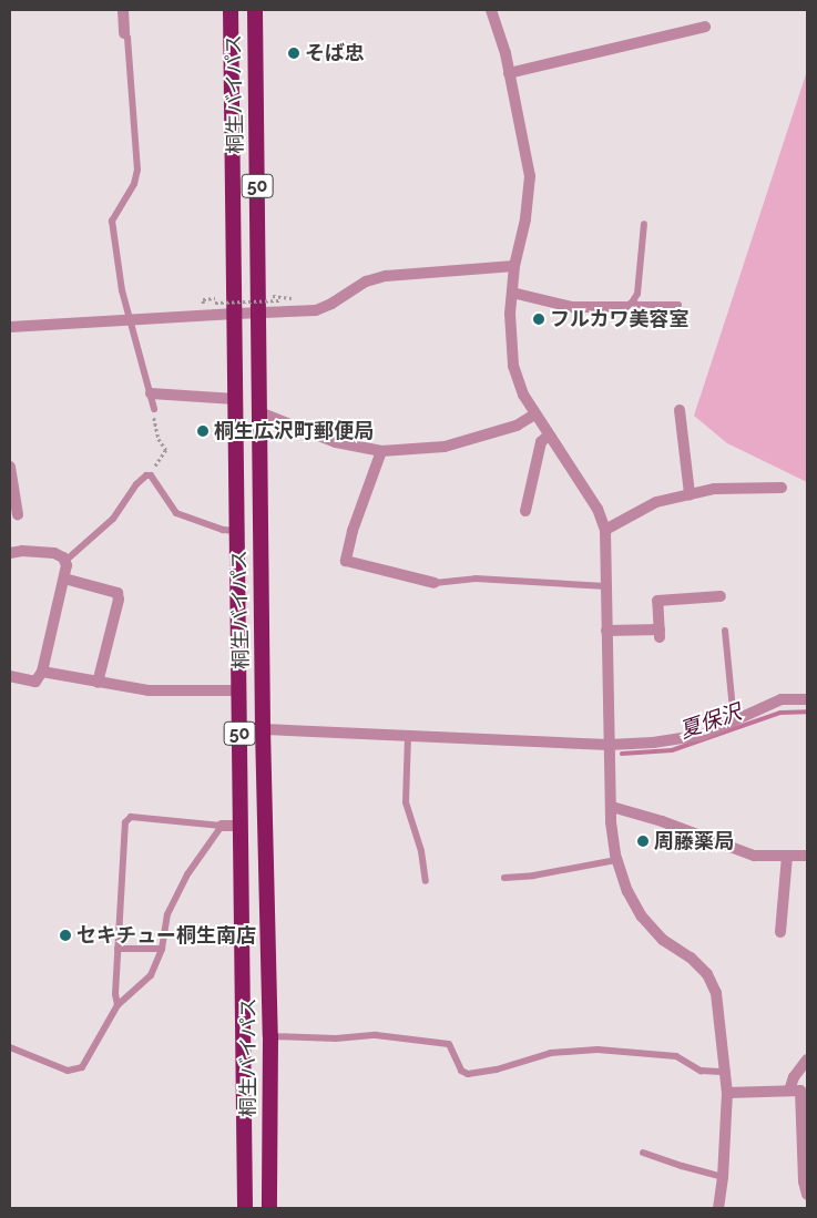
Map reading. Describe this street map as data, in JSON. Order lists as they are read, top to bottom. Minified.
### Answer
{"streets":{"highway":["桐生バイパス","50"]},"water":["夏保沢"],"places":["そば忠","フルカワ美容室","桐生広沢町郵便局","周藤薬局","セキチュー桐生南店"]}
